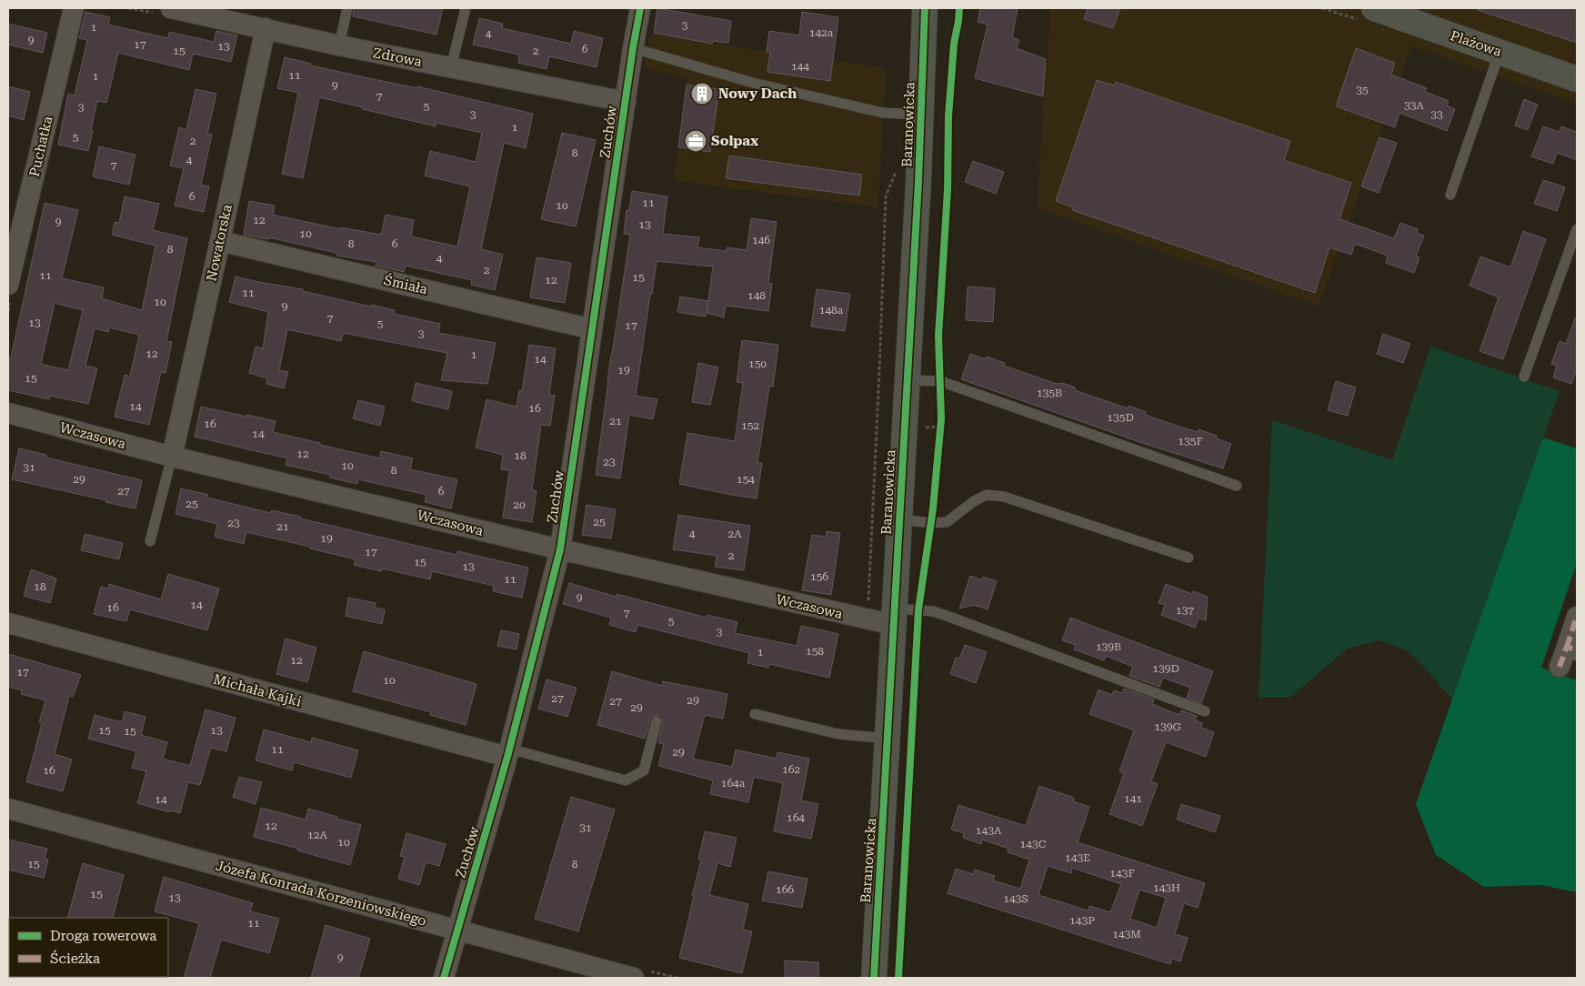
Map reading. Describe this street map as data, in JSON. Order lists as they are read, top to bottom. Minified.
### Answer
{"streets":{"street":["Plażowa","Zdrowa","Baranowicka","Zuchów","Puchatka","Nowatorska","Śmiała","Wczasowa","Michała Kajki","Józefa Konrada Korzeniowskiego"]},"crossings":[["Zdrowa","Zuchów"],["Zdrowa","Nowatorska"],["Baranowicka","Wczasowa"],["Zuchów","Śmiała"],["Zuchów","Wczasowa"],["Zuchów","Michała Kajki"],["Zuchów","Józefa Konrada Korzeniowskiego"],["Nowatorska","Śmiała"],["Nowatorska","Wczasowa"]],"places":{"building":["Nowy Dach"],"office":["Solpax"]},"house_numbers":["3","1","142a","4","9","17","13","6","15","2","144","11","1","9","35","7","33A","5","3","3","33","1","5","2","8","4","7","6","11","10","12","9","13","10","146","8","6","8","4","2","11","15","12","11","148","10","9","148a","7","13","5","17","3","12","1","14","150","19","15","135B","14","16","135D","21","16","152","14","135F","12","18","23","10","31","8","29","154","27","6","25","20","25","23","21","4","2A","19","17","2","15","13","156","11","18","9","14","16","137","7","5","3","139B","158","1","12","139D","17","10","27","29","27","29","139G","15","13","15","11","29","162","16","164a","141","14","164","12","31","143A","12A","10","143C","143E","15","8","143F","143H","166","15","13","143S","143P","11","143M","9"],"legend":["Droga rowerowa","Ścieżka"]}
